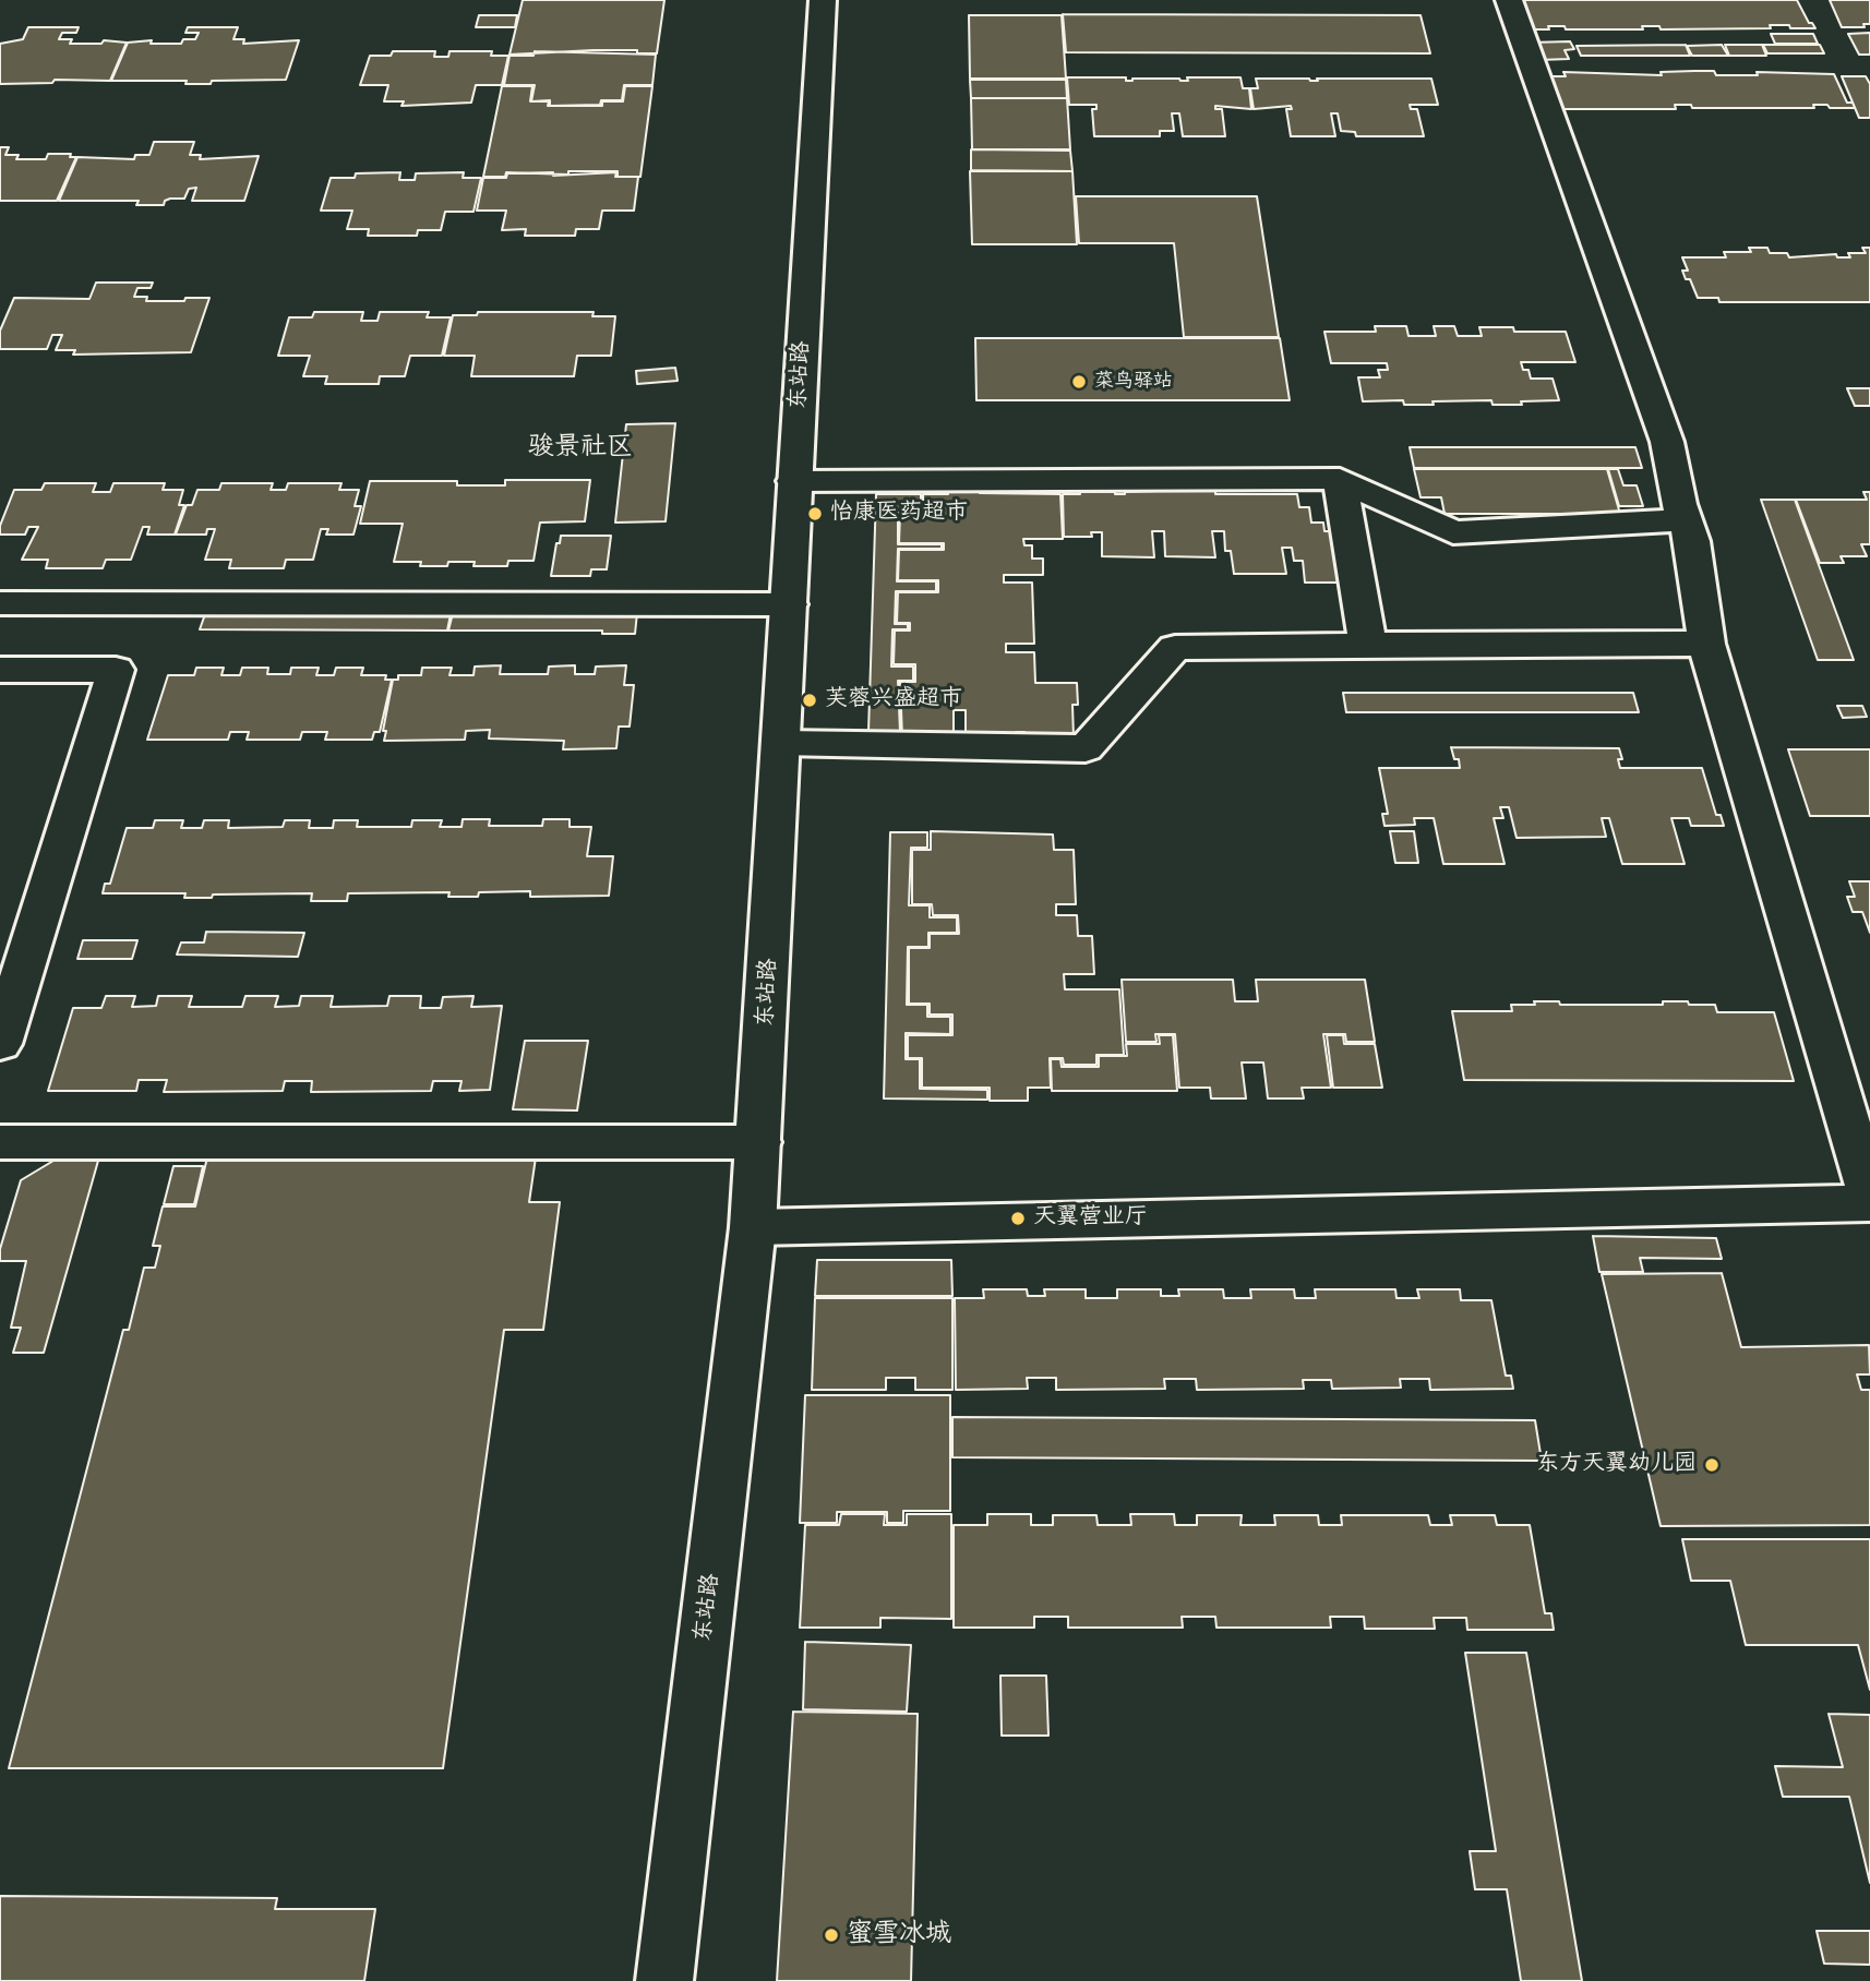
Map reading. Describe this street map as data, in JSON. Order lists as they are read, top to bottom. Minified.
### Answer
{"streets":{"street":["东站路"]},"districts":["骏景社区"],"places":["菜鸟驿站","怡康医药超市","芙蓉兴盛超市","天翼营业厅","东方天翼幼儿园","蜜雪冰城"]}
